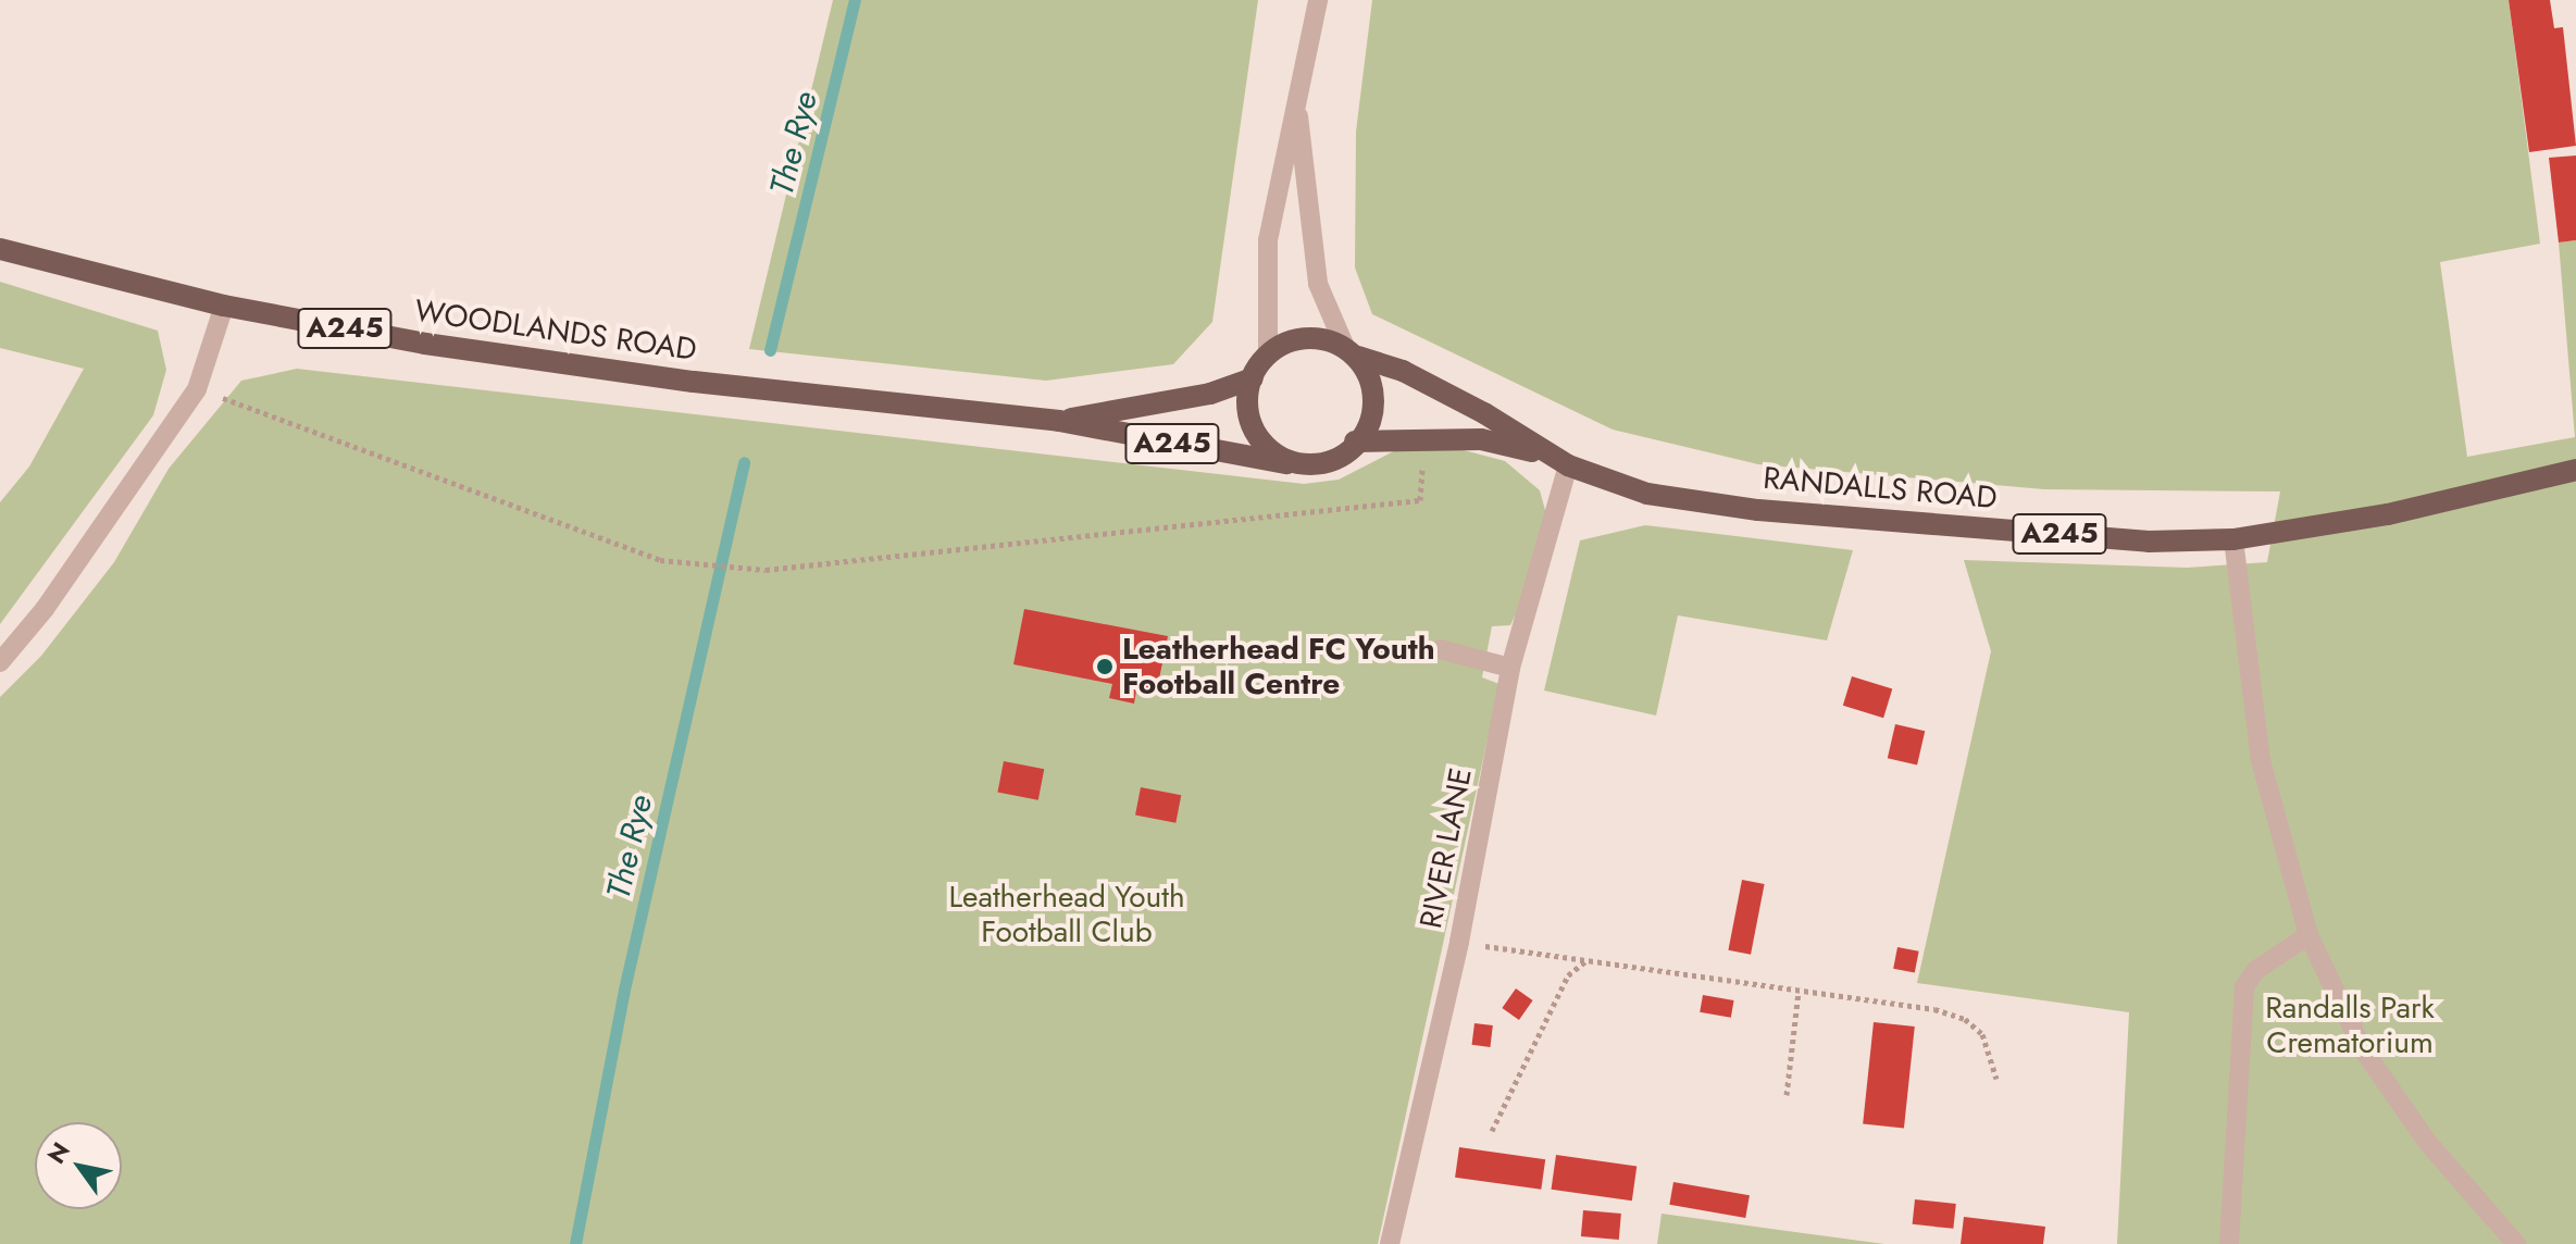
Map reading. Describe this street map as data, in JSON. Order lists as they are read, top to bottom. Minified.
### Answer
{"streets":{"main road":["A245","WOODLANDS ROAD","RANDALLS ROAD"],"lane":["RIVER LANE"]},"crossings":[["A245","WOODLANDS ROAD"],["A245","RANDALLS ROAD"],["RANDALLS ROAD","RIVER LANE"]],"water":["The Rye"],"parks":["Leatherhead Youth Football Club","Randalls Park Crematorium"],"places":["Leatherhead FC Youth Football Centre"],"north":"top left"}
